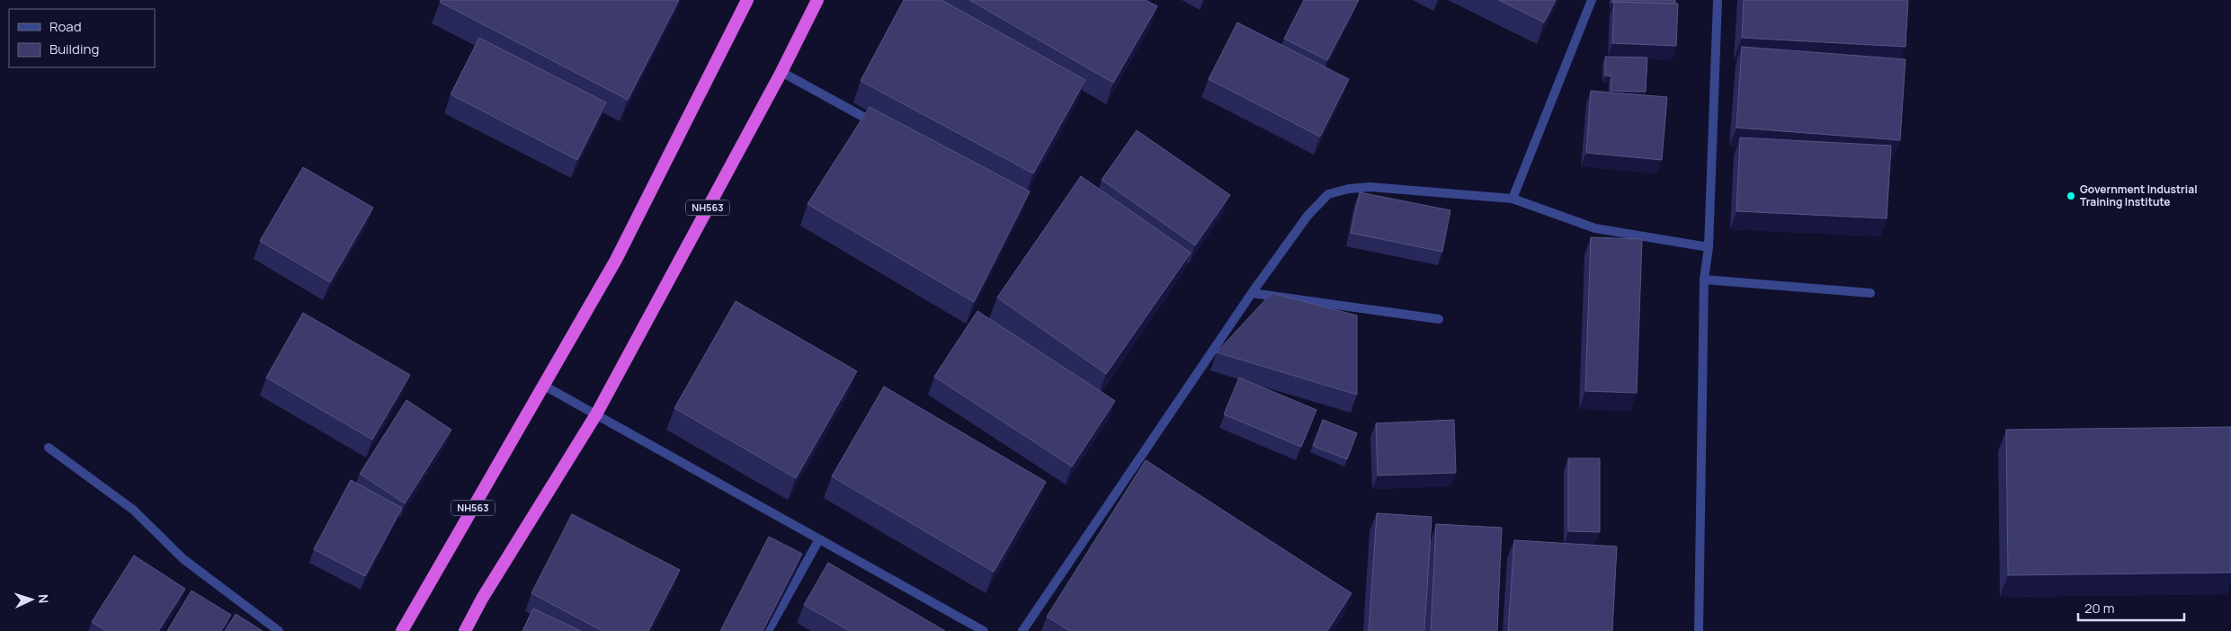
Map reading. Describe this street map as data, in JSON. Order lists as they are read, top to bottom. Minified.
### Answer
{"streets":{"highway":["NH563"]},"places":["Government Industrial Training Institute"],"legend":["Road","Building"],"scale_bar":"20 m","north":"right"}
